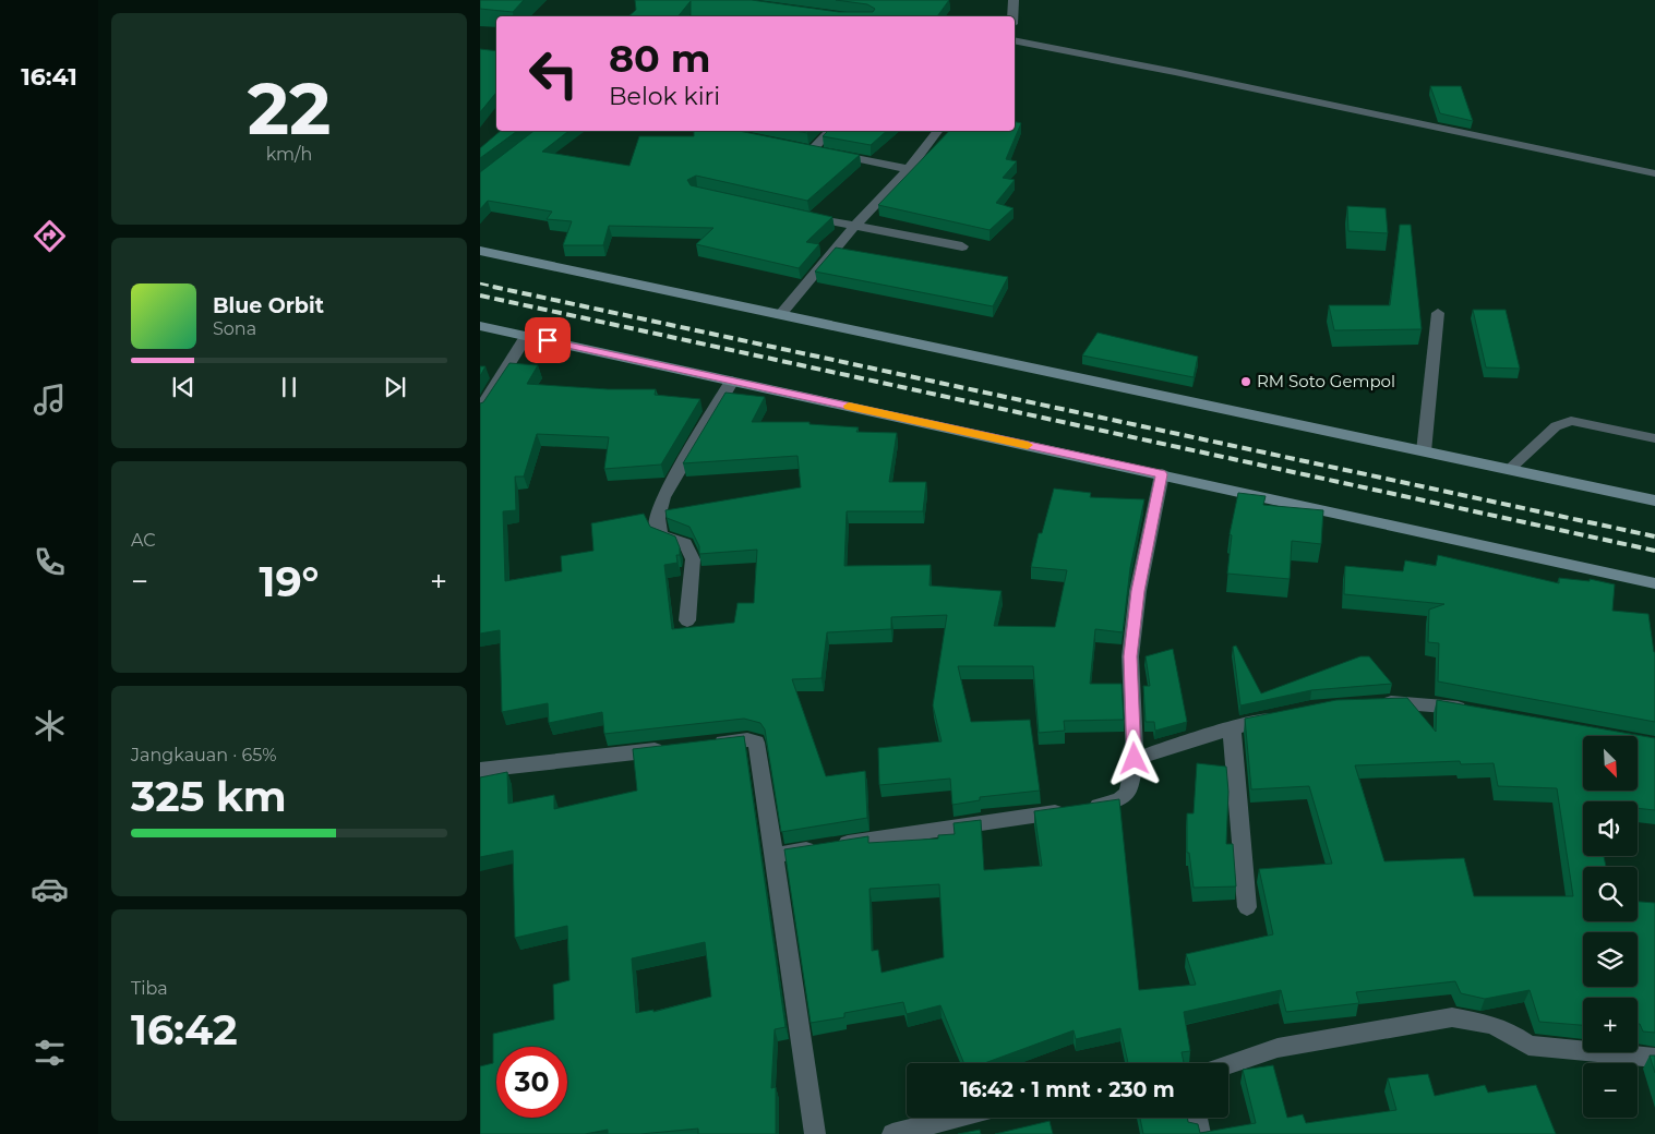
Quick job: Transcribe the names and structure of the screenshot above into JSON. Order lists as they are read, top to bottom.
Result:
{
  "places": ["RM Soto Gempol"],
  "north": "bottom right",
  "page": {
    "tabs": "16:41",
    "tile": [
      ["22", "km/h"],
      "AC",
      ["Jangkauan · 65%", "325 km"],
      ["Tiba", "16:42"]
    ],
    "turn": ["80 m", "Belok kiri"],
    "song": ["Blue Orbit", "Sona"],
    "heat": ["−", "19°", "+"],
    "map_buttons": ["+", "−"],
    "limit": "30",
    "trip": "16:42 · 1 mnt · 230 m"
  }
}
